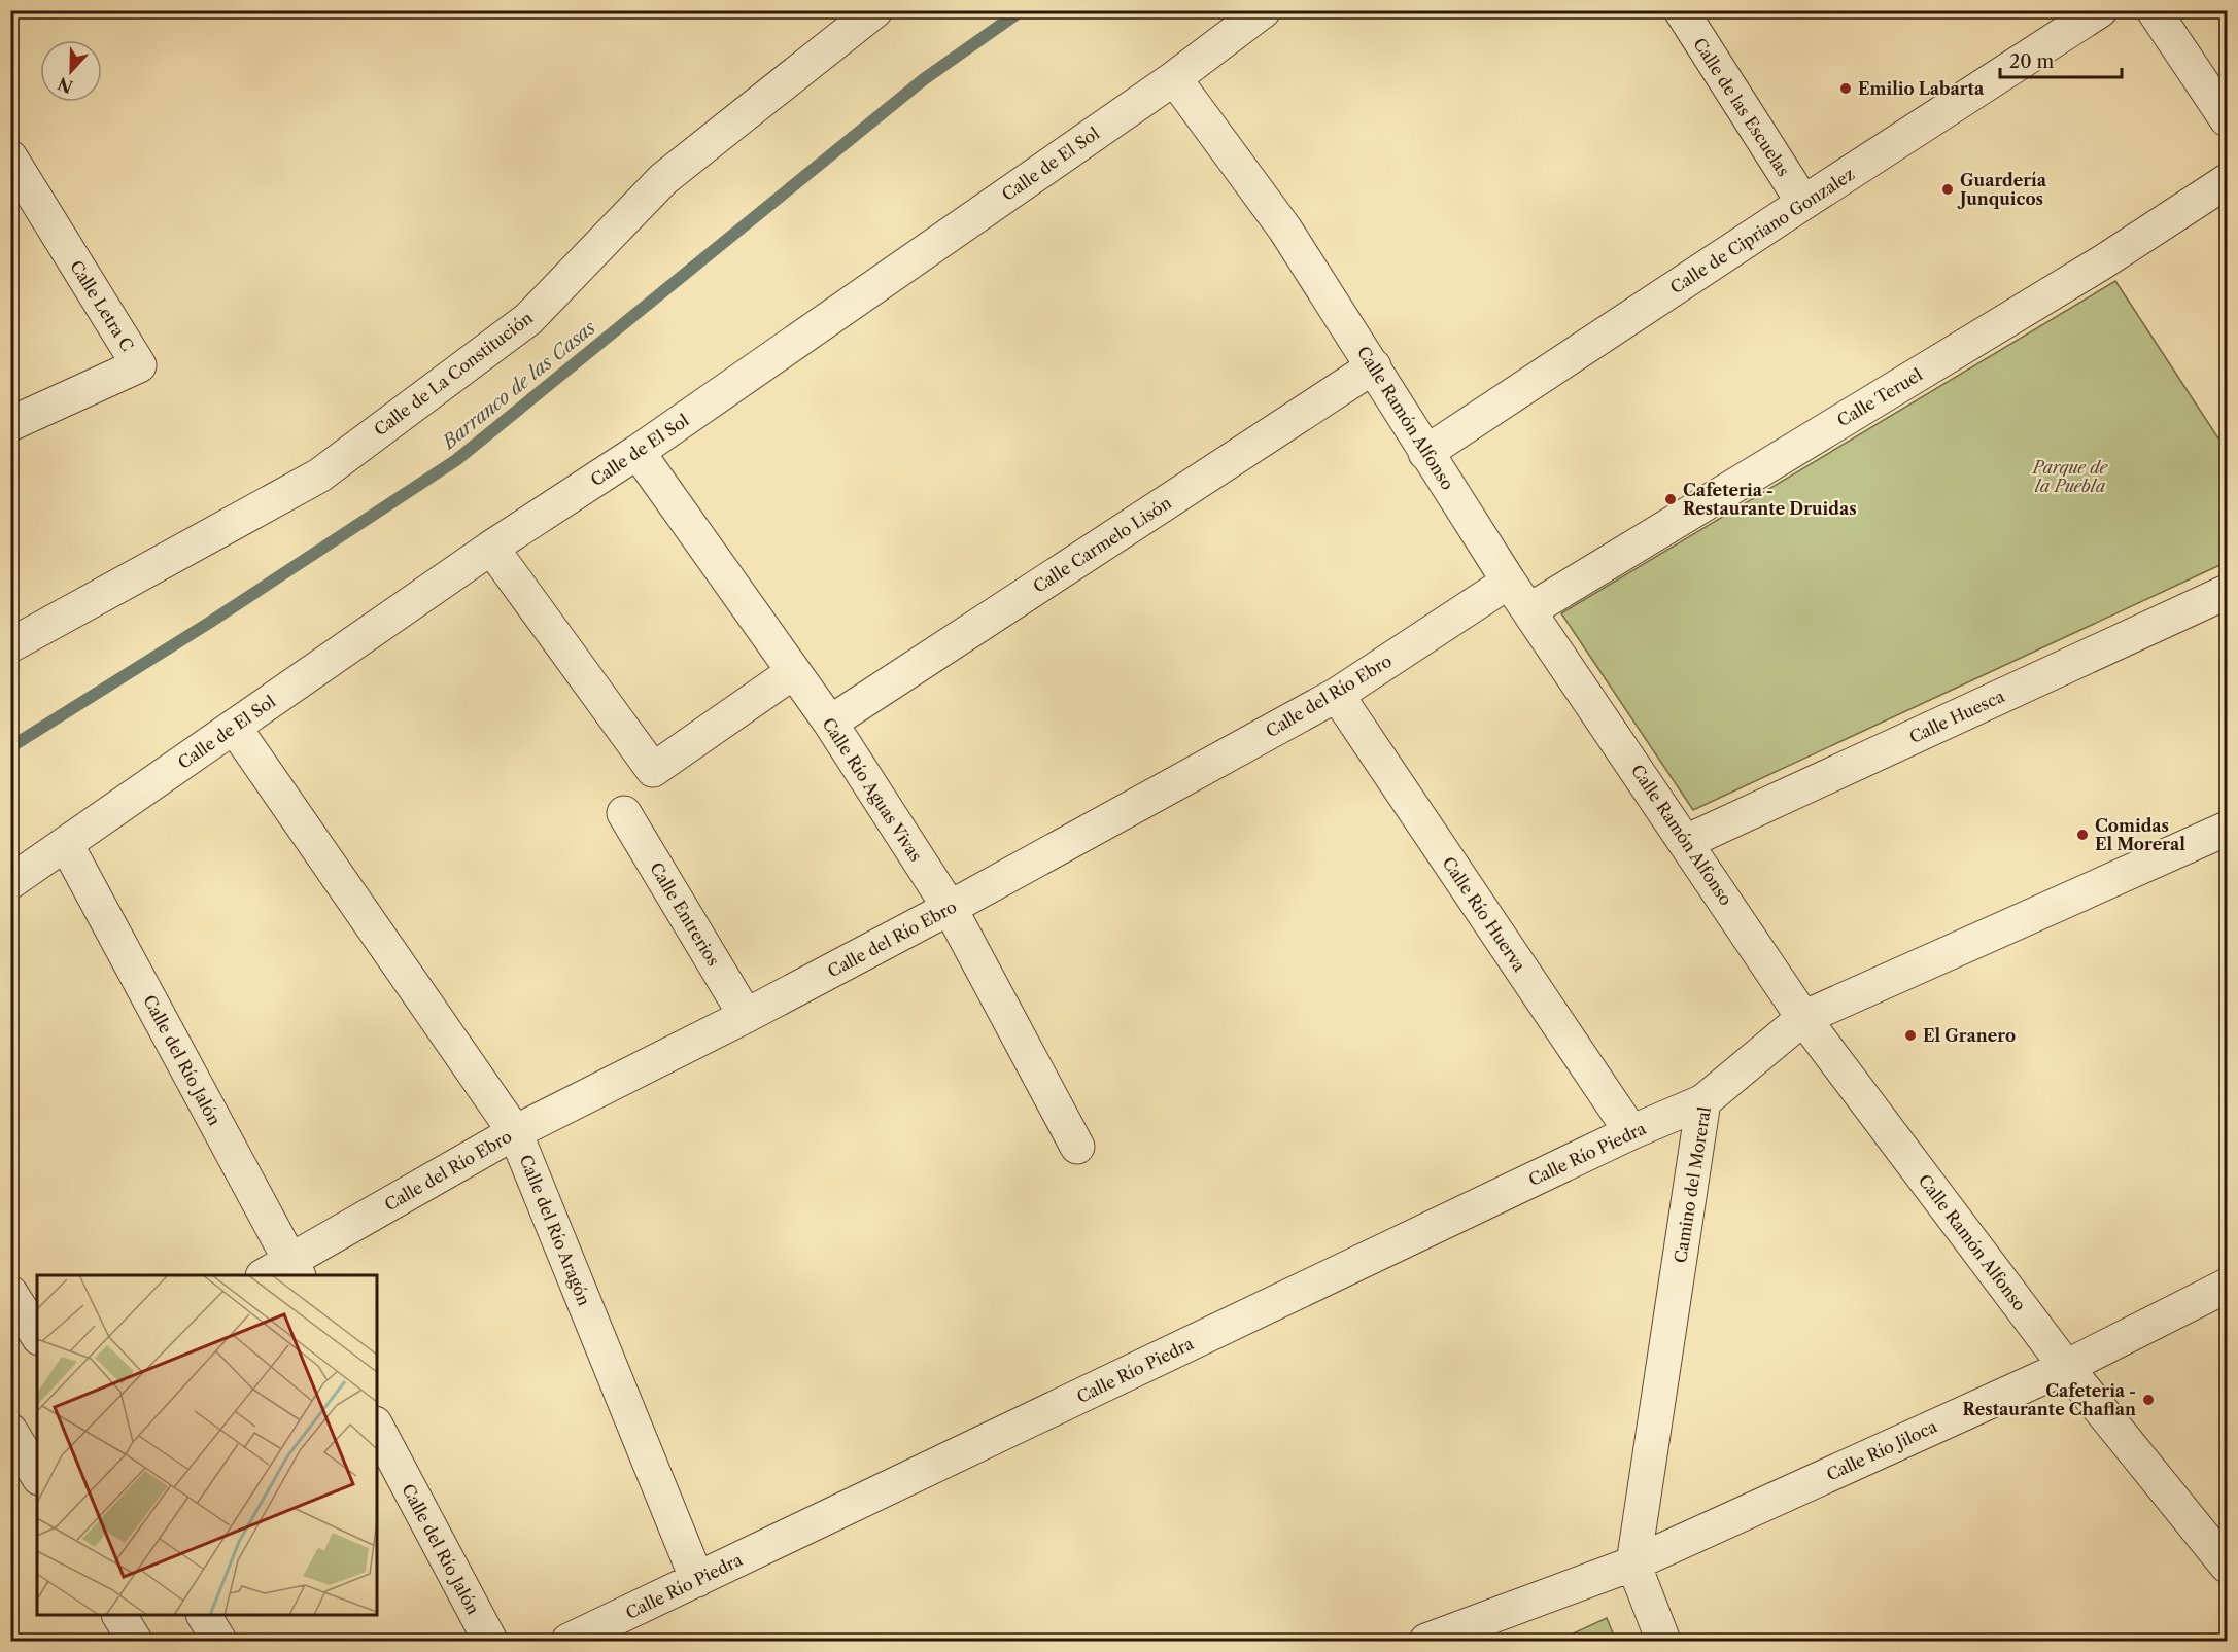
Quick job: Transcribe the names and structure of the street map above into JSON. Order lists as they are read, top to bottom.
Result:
{
  "streets": {
    "street": [
      "Calle de las Escuelas",
      "Calle de El Sol",
      "Calle de Cipriano Gonzalez",
      "Calle Letra C",
      "Calle de La Constitución",
      "Calle Teruel",
      "Calle Ramón Alfonso",
      "Calle Carmelo Lisón",
      "Calle del Río Ebro",
      "Calle Huesca",
      "Calle Río Aguas Vivas",
      "Calle Entrerios",
      "Calle Río Huerva",
      "Calle del Río Jalón",
      "Calle Río Piedra",
      "Camino del Moreral",
      "Calle del Río Aragón",
      "Calle Río Jiloca"
    ]
  },
  "crossings": [
    ["Calle de las Escuelas", "Calle de Cipriano Gonzalez"],
    ["Calle de El Sol", "Calle Ramón Alfonso"],
    ["Calle de El Sol", "Calle Río Aguas Vivas"],
    ["Calle de El Sol", "Calle del Río Jalón"],
    ["Calle de El Sol", "Calle del Río Aragón"],
    ["Calle de Cipriano Gonzalez", "Calle Ramón Alfonso"],
    ["Calle Teruel", "Calle Ramón Alfonso"],
    ["Calle Ramón Alfonso", "Calle Carmelo Lisón"],
    ["Calle Ramón Alfonso", "Calle del Río Ebro"],
    ["Calle Ramón Alfonso", "Calle Huesca"],
    ["Calle Ramón Alfonso", "Camino del Moreral"],
    ["Calle Ramón Alfonso", "Calle Río Jiloca"],
    ["Calle Carmelo Lisón", "Calle Río Aguas Vivas"],
    ["Calle del Río Ebro", "Calle Río Aguas Vivas"],
    ["Calle del Río Ebro", "Calle Entrerios"],
    ["Calle del Río Ebro", "Calle Río Huerva"],
    ["Calle del Río Ebro", "Calle del Río Jalón"],
    ["Calle del Río Ebro", "Calle del Río Aragón"],
    ["Calle Río Huerva", "Calle Río Piedra"],
    ["Calle Río Piedra", "Camino del Moreral"],
    ["Calle Río Piedra", "Calle del Río Aragón"],
    ["Camino del Moreral", "Calle Río Jiloca"]
  ],
  "water": ["Barranco de las Casas"],
  "parks": ["Parque de la Puebla"],
  "places": [
    "Emilio Labarta",
    "Guardería Junquicos",
    "Cafeteria - Restaurante Druidas",
    "Comidas El Moreral",
    "El Granero",
    "Cafeteria - Restaurante Chaflan"
  ],
  "scale_bar": "20 m",
  "north": "bottom"
}
